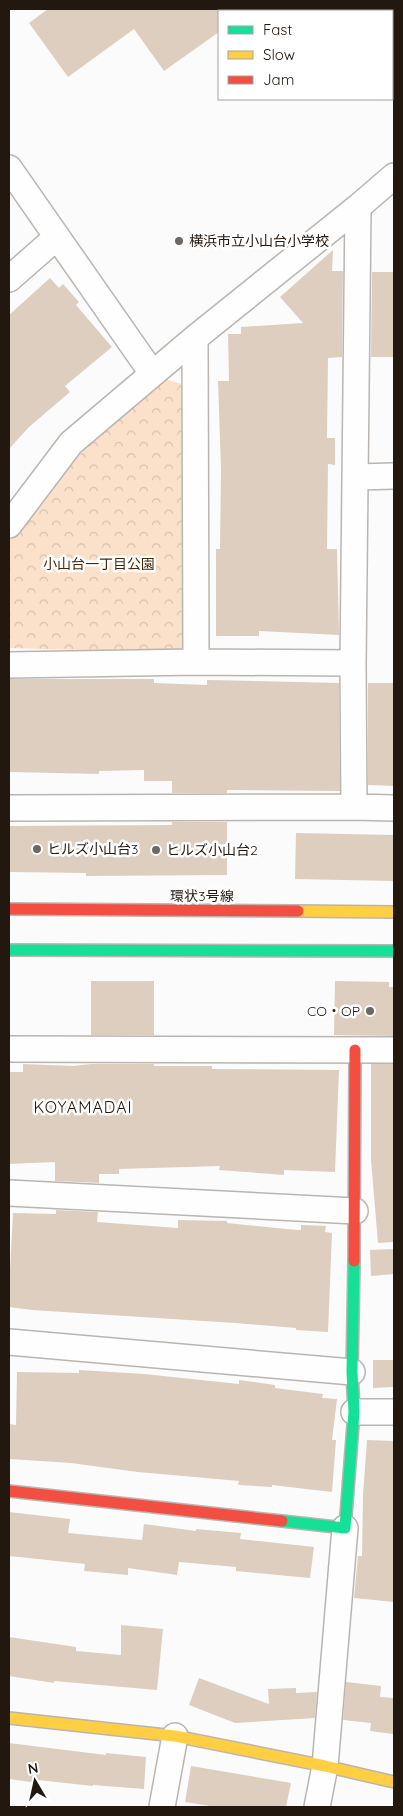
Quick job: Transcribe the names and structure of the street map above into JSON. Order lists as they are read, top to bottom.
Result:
{
  "streets": {
    "street": ["環状3号線"]
  },
  "districts": ["KOYAMADAI"],
  "parks": ["小山台一丁目公園"],
  "places": [
    "横浜市立小山台小学校",
    "ヒルズ小山台3",
    "ヒルズ小山台2",
    "CO・OP"
  ],
  "legend": ["Fast", "Slow", "Jam"],
  "north": "top"
}
